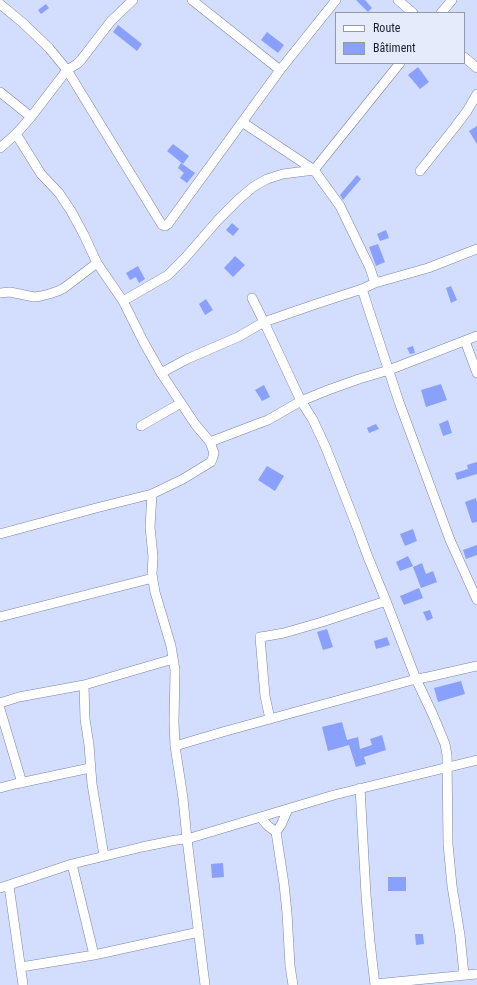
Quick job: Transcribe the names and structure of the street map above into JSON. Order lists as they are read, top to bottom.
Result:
{
  "legend": ["Route", "Bâtiment"]
}
